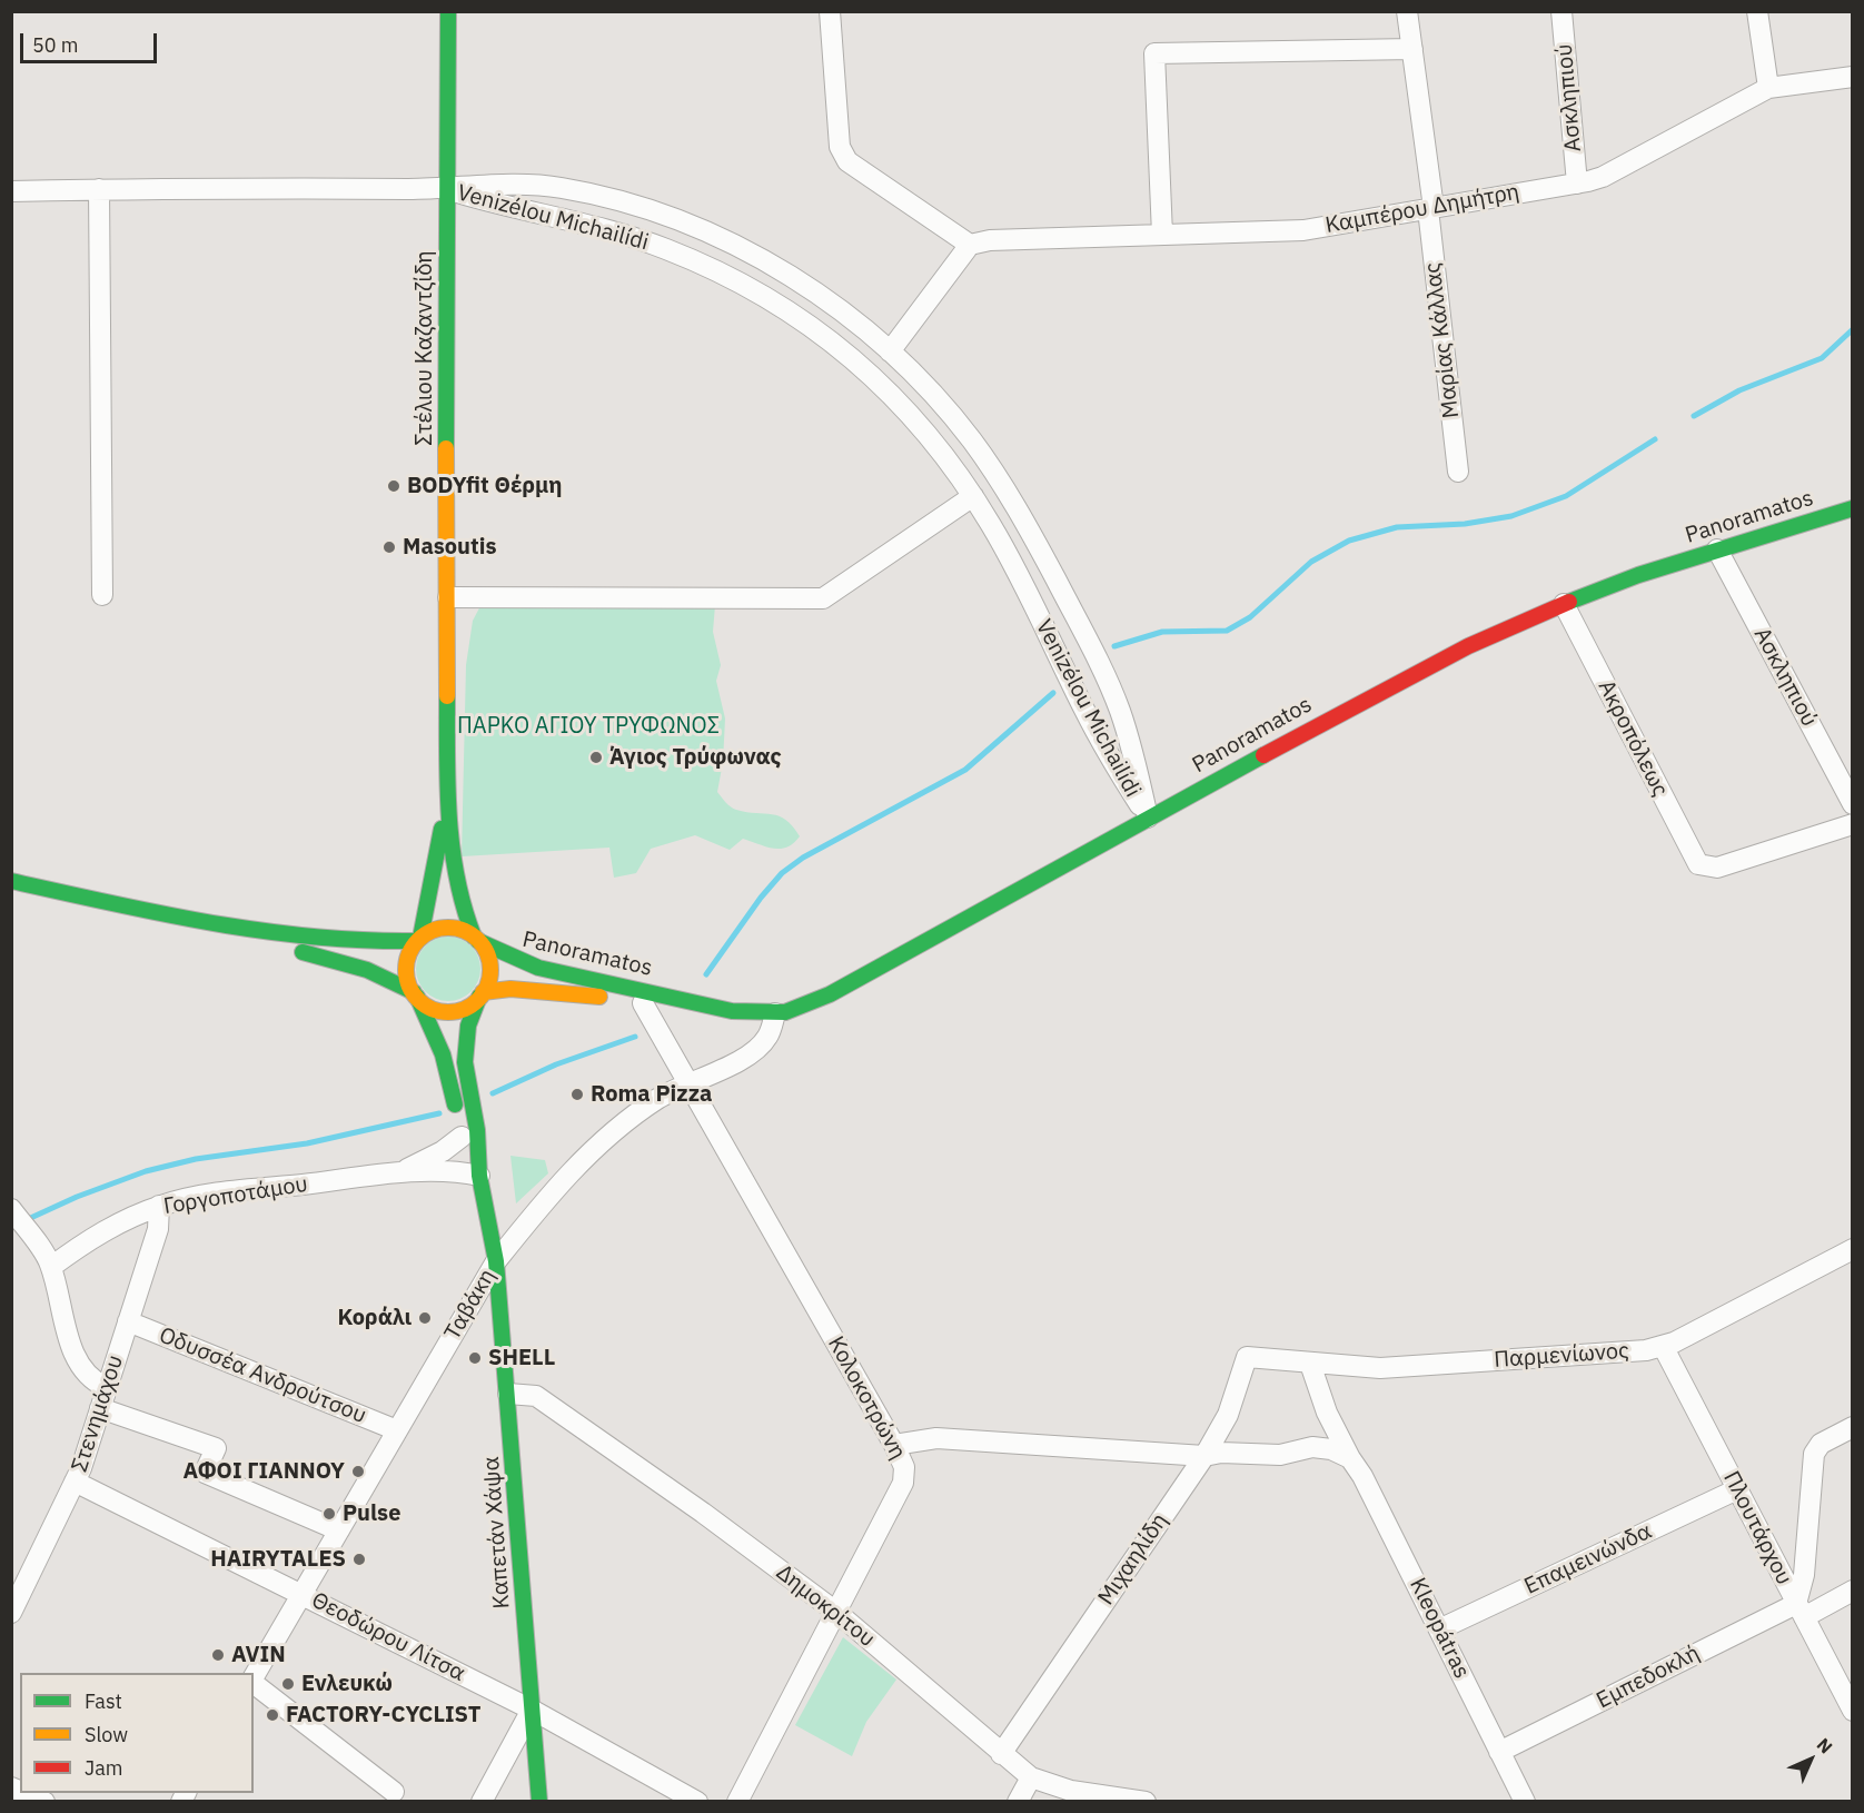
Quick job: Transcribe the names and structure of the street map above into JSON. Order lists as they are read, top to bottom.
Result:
{
  "streets": {
    "main road": ["Στέλιου Καζαντζίδη", "Panoramatos", "Καπετάν Χάψα"],
    "street": [
      "Ασκληπιού",
      "Καμπέρου Δημήτρη",
      "Venizélou Michailídi",
      "Μαρίας Κάλλας",
      "Ακροπόλεως",
      "Γοργοποτάμου",
      "Ταβάκη",
      "Παρμενίωνος",
      "Οδυσσέα Ανδρούτσου",
      "Κολοκοτρώνη",
      "Στενημάχου",
      "Πλουτάρχου",
      "Μιχαηλίδη",
      "Επαμεινώνδα",
      "Δημοκρίτου",
      "Kleopátras",
      "Θεοδώρου Λίτσα",
      "Εμπεδοκλή"
    ]
  },
  "crossings": [
    ["Ασκληπιού", "Καμπέρου Δημήτρη"],
    ["Ασκληπιού", "Panoramatos"],
    ["Καμπέρου Δημήτρη", "Μαρίας Κάλλας"],
    ["Venizélou Michailídi", "Στέλιου Καζαντζίδη"],
    ["Venizélou Michailídi", "Panoramatos"],
    ["Στέλιου Καζαντζίδη", "Panoramatos"],
    ["Panoramatos", "Ακροπόλεως"],
    ["Panoramatos", "Ταβάκη"],
    ["Panoramatos", "Κολοκοτρώνη"],
    ["Γοργοποτάμου", "Στενημάχου"],
    ["Ταβάκη", "Οδυσσέα Ανδρούτσου"],
    ["Ταβάκη", "Κολοκοτρώνη"],
    ["Ταβάκη", "Καπετάν Χάψα"],
    ["Ταβάκη", "Θεοδώρου Λίτσα"],
    ["Παρμενίωνος", "Πλουτάρχου"],
    ["Παρμενίωνος", "Μιχαηλίδη"],
    ["Παρμενίωνος", "Kleopátras"],
    ["Οδυσσέα Ανδρούτσου", "Στενημάχου"],
    ["Κολοκοτρώνη", "Δημοκρίτου"],
    ["Στενημάχου", "Θεοδώρου Λίτσα"],
    ["Πλουτάρχου", "Επαμεινώνδα"],
    ["Πλουτάρχου", "Εμπεδοκλή"],
    ["Καπετάν Χάψα", "Δημοκρίτου"],
    ["Καπετάν Χάψα", "Θεοδώρου Λίτσα"],
    ["Μιχαηλίδη", "Δημοκρίτου"],
    ["Επαμεινώνδα", "Kleopátras"],
    ["Kleopátras", "Εμπεδοκλή"]
  ],
  "parks": ["ΠΑΡΚΟ ΑΓΙΟΥ ΤΡΥΦΩΝΟΣ"],
  "places": [
    "BODYfit Θέρμη",
    "Masoutis",
    "Άγιος Τρύφωνας",
    "Roma Pizza",
    "Κοράλι",
    "SHELL",
    "ΑΦΟΙ ΓΙΑΝΝΟΥ",
    "Pulse",
    "HAIRYTALES",
    "AVIN",
    "Ενλευκώ",
    "FACTORY-CYCLIST"
  ],
  "legend": ["Fast", "Slow", "Jam"],
  "scale_bar": "50 m",
  "north": "top right"
}
